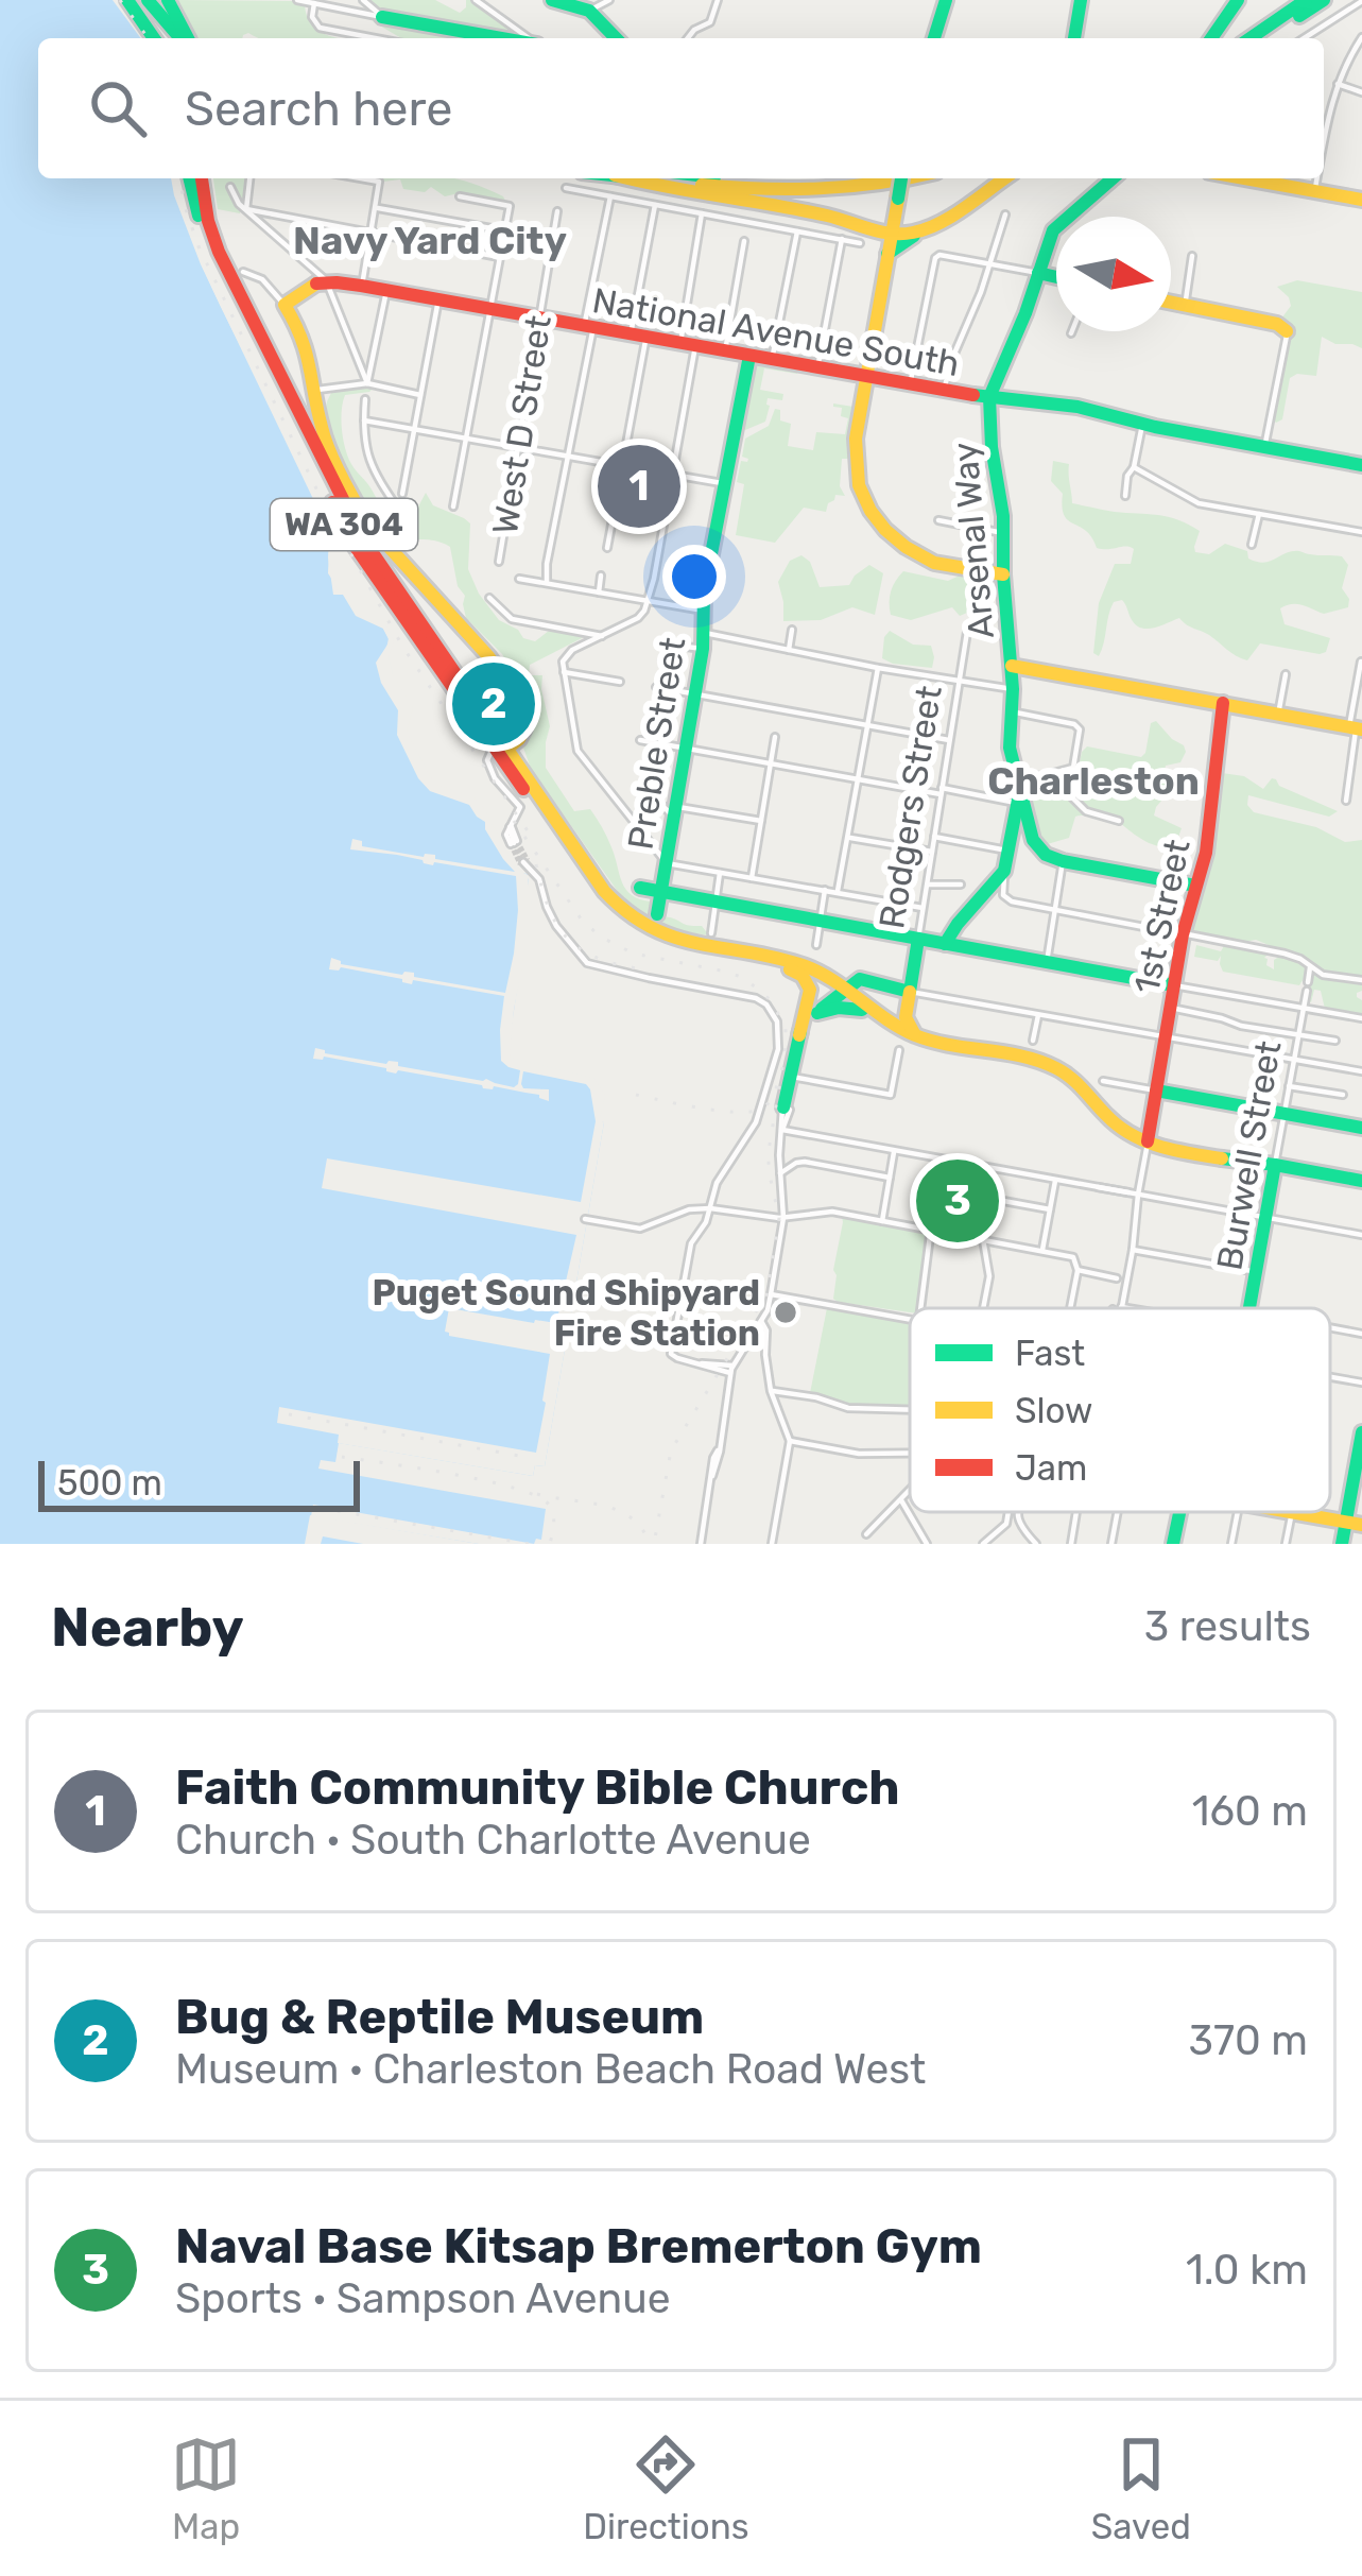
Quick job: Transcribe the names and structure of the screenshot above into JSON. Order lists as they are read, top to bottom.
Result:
{
  "streets": {
    "main road": [
      "National Avenue South",
      "WA 304",
      "Arsenal Way",
      "Preble Street",
      "Rodgers Street",
      "1st Street",
      "Burwell Street"
    ],
    "street": ["West D Street"]
  },
  "crossings": [
    ["National Avenue South", "West D Street"],
    ["National Avenue South", "Arsenal Way"],
    ["National Avenue South", "Preble Street"],
    ["WA 304", "Rodgers Street"],
    ["WA 304", "1st Street"],
    ["WA 304", "Burwell Street"]
  ],
  "districts": ["Navy Yard City", "Charleston"],
  "places": ["Puget Sound Shipyard Fire Station"],
  "legend": ["Fast", "Slow", "Jam"],
  "scale_bar": "500 m",
  "north": "right",
  "page": {
    "search": "Search here",
    "pins": ["1", "2", "3"],
    "scale": "500 m",
    "heading": ["Nearby", "3 results"],
    "list": [
      {
        "mark": "1",
        "name": "Faith Community Bible Church",
        "note": "Church · South Charlotte Avenue",
        "value": "160 m"
      },
      {
        "mark": "2",
        "name": "Bug & Reptile Museum",
        "note": "Museum · Charleston Beach Road West",
        "value": "370 m"
      },
      {
        "mark": "3",
        "name": "Naval Base Kitsap Bremerton Gym",
        "note": "Sports · Sampson Avenue",
        "value": "1.0 km"
      }
    ],
    "nav": ["Map", "Directions", "Saved"]
  }
}
